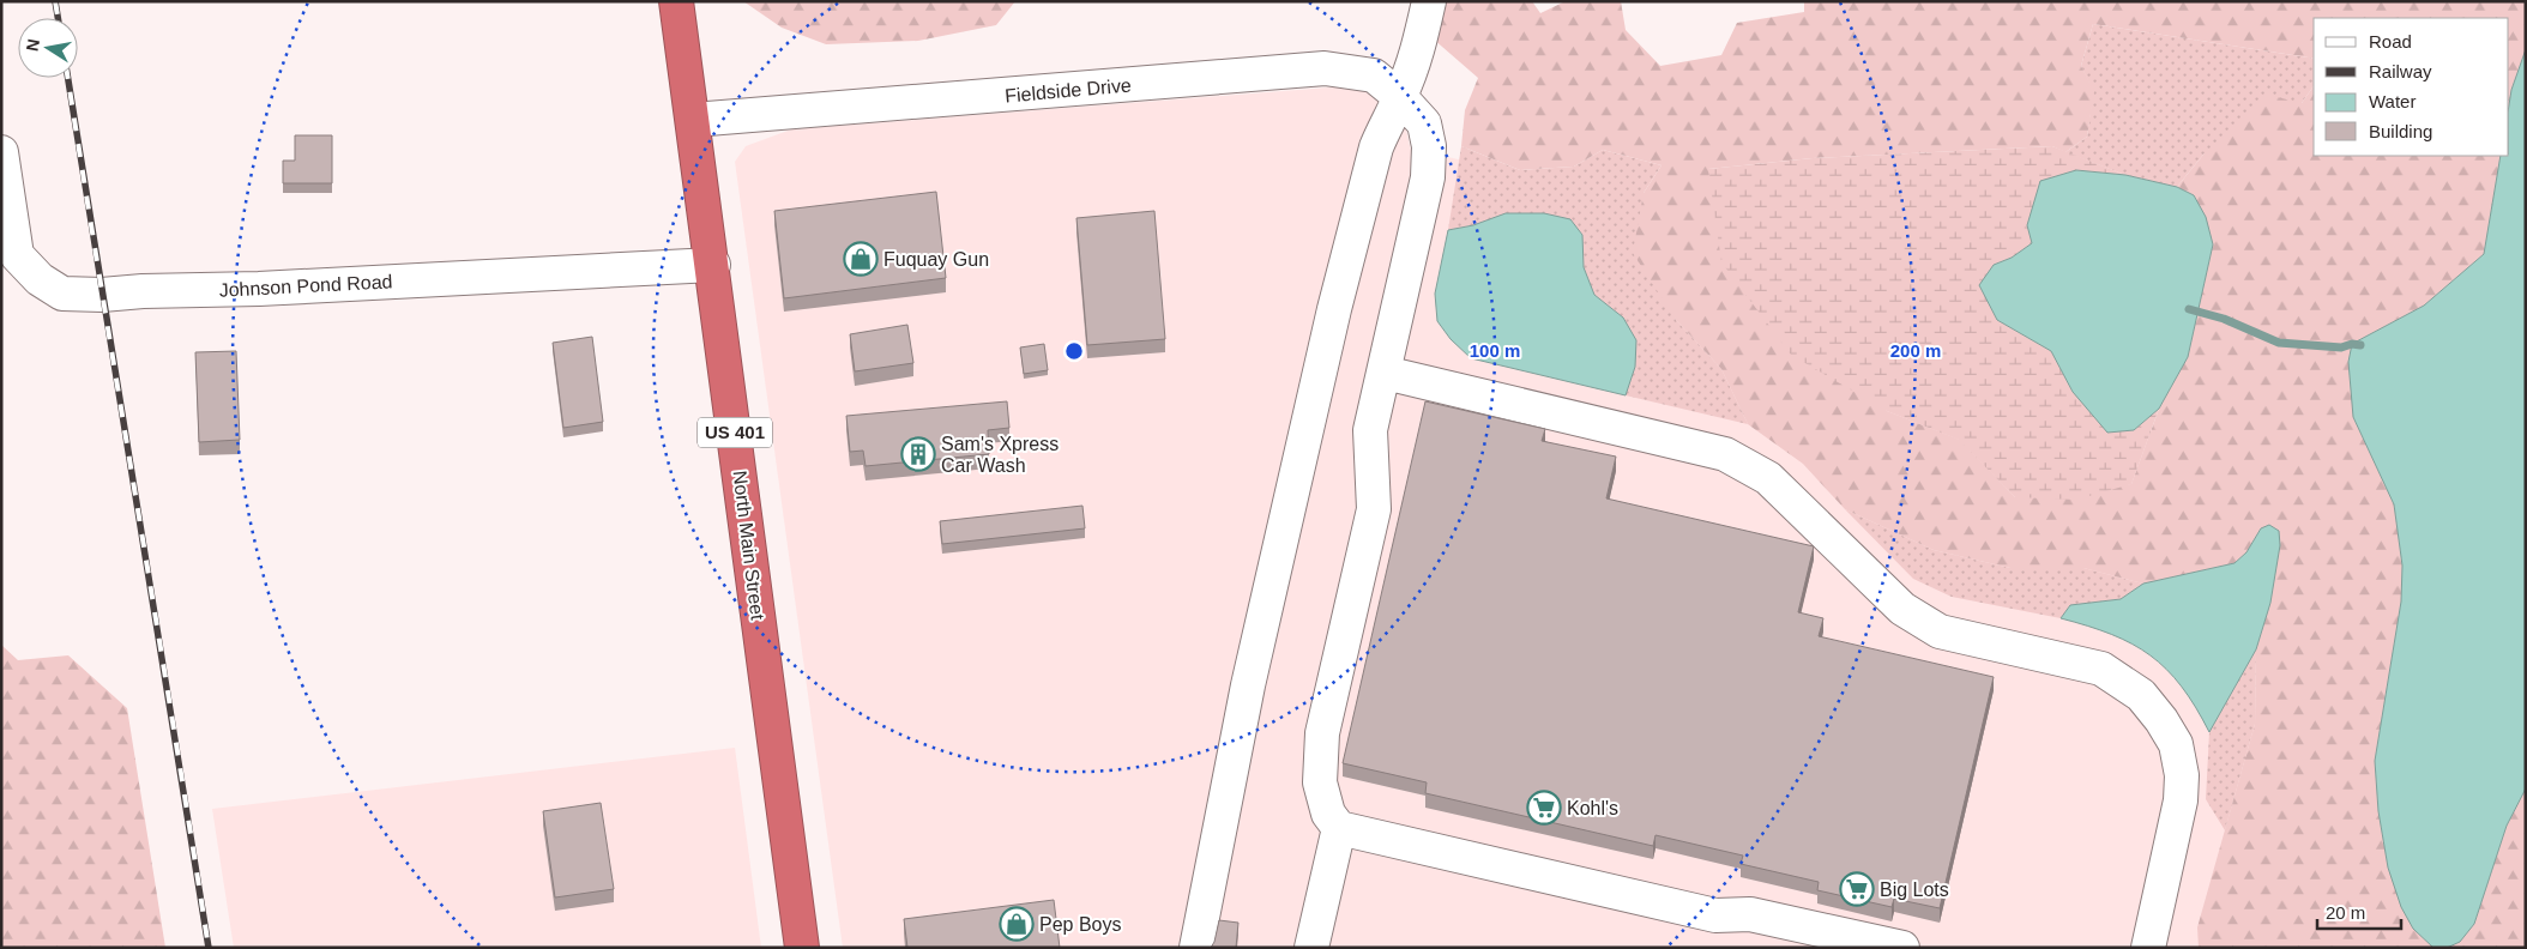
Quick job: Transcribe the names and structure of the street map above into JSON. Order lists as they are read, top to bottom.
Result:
{
  "streets": {
    "highway": ["US 401", "North Main Street"],
    "street": ["Fieldside Drive", "Johnson Pond Road"]
  },
  "crossings": [
    ["Fieldside Drive", "North Main Street"],
    ["Johnson Pond Road", "North Main Street"]
  ],
  "places": {
    "shop": ["Fuquay Gun", "Pep Boys"],
    "building": ["Sam's Xpress Car Wash"],
    "supermarket": ["Kohl's", "Big Lots"]
  },
  "legend": [
    "Road",
    "Railway",
    "Water",
    "Building"
  ],
  "scale_bar": "20 m",
  "north": "left",
  "rings": ["100 m", "200 m"]
}
